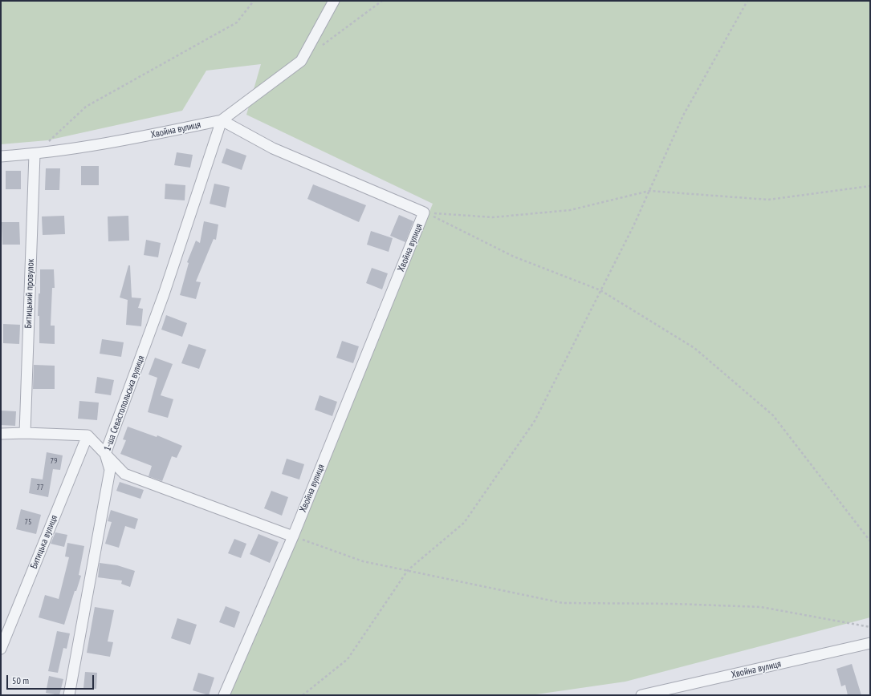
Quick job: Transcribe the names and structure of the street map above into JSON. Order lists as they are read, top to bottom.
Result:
{
  "streets": {
    "street": [
      "Хвойна вулиця",
      "Битицький провулок",
      "1-ша Севастопольська вулиця",
      "Битицька вулиця"
    ]
  },
  "crossings": [
    ["Хвойна вулиця", "Битицький провулок"],
    ["Хвойна вулиця", "1-ша Севастопольська вулиця"]
  ],
  "house_numbers": ["79", "77", "75"],
  "scale_bar": "50 m"
}
